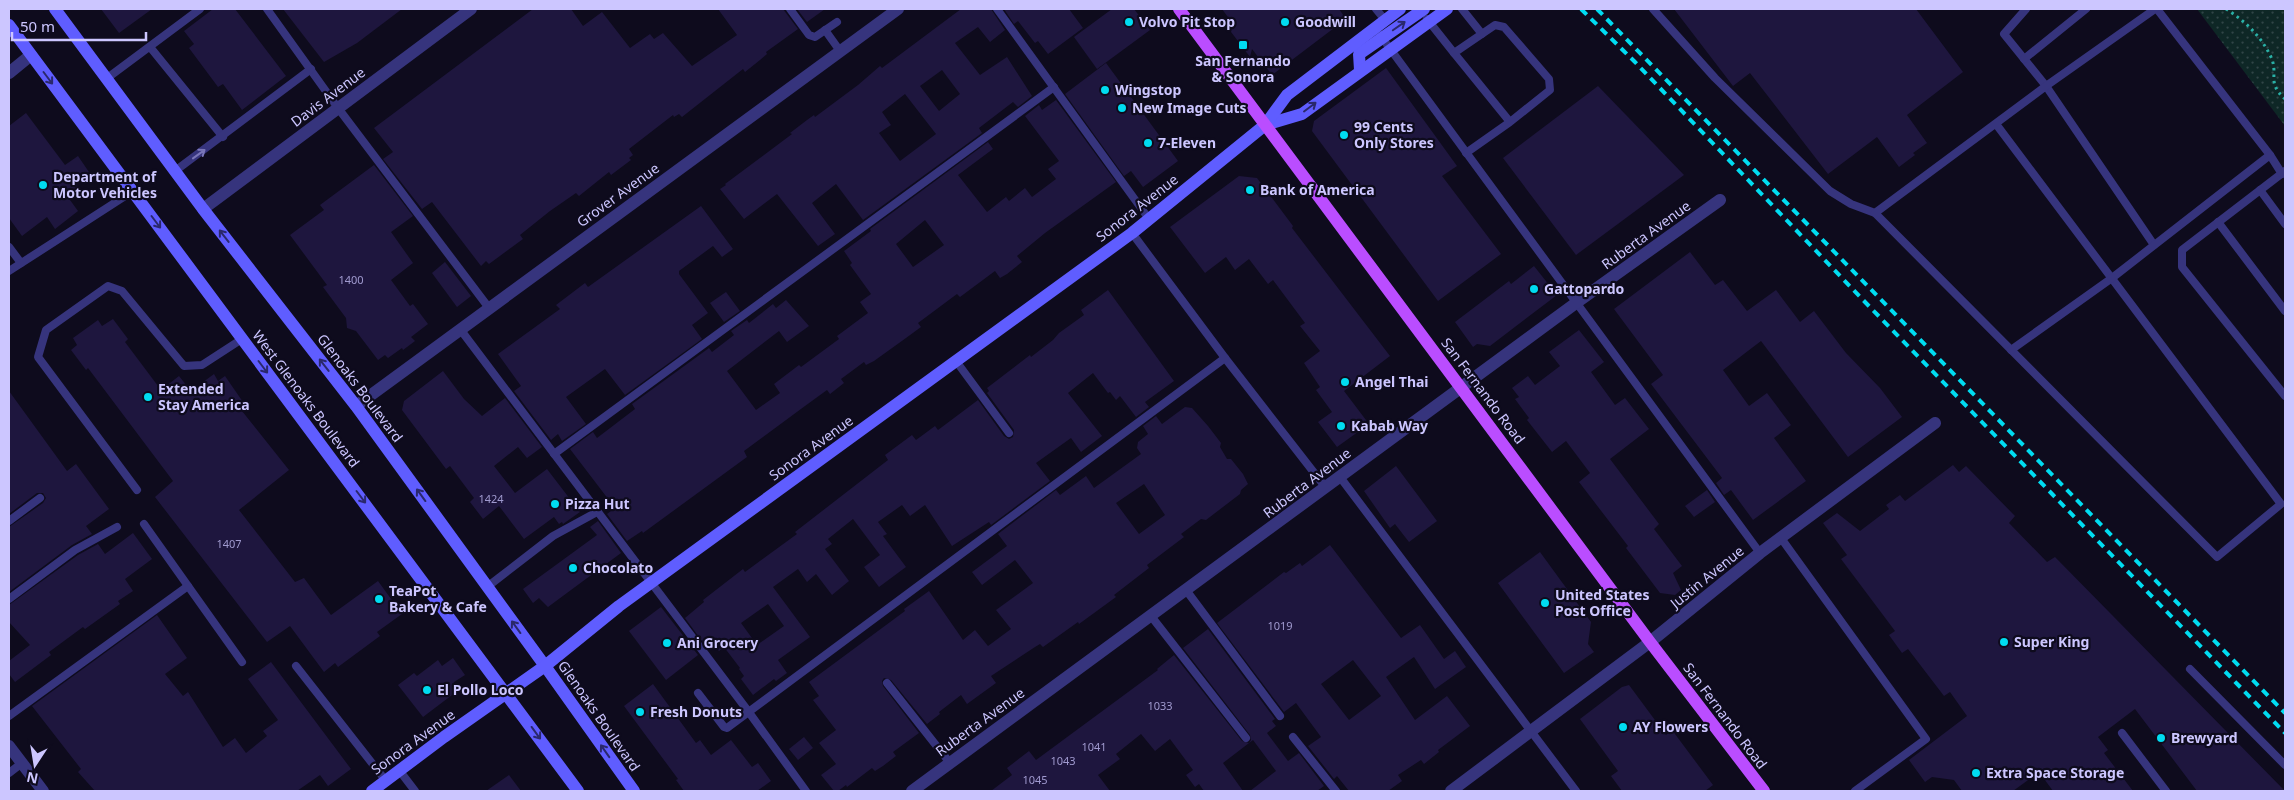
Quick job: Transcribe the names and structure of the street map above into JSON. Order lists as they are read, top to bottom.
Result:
{
  "streets": {
    "main road": [
      "Sonora Avenue",
      "Glenoaks Boulevard",
      "San Fernando Road",
      "West Glenoaks Boulevard"
    ],
    "street": [
      "Davis Avenue",
      "Grover Avenue",
      "Ruberta Avenue",
      "Justin Avenue"
    ]
  },
  "crossings": [
    ["Davis Avenue", "Glenoaks Boulevard"],
    ["Grover Avenue", "Glenoaks Boulevard"],
    ["Sonora Avenue", "Glenoaks Boulevard"],
    ["Sonora Avenue", "San Fernando Road"],
    ["Sonora Avenue", "West Glenoaks Boulevard"],
    ["Ruberta Avenue", "San Fernando Road"],
    ["San Fernando Road", "Justin Avenue"]
  ],
  "one_way": ["Glenoaks Boulevard", "West Glenoaks Boulevard"],
  "places": {
    "other": [
      "Volvo Pit Stop",
      "Goodwill",
      "Wingstop",
      "New Image Cuts",
      "99 Cents Only Stores",
      "7-Eleven",
      "Department of Motor Vehicles",
      "Bank of America",
      "Gattopardo",
      "Angel Thai",
      "Extended Stay America",
      "Kabab Way",
      "Pizza Hut",
      "Chocolato",
      "TeaPot Bakery & Cafe",
      "United States Post Office",
      "Super King",
      "Ani Grocery",
      "El Pollo Loco",
      "Fresh Donuts",
      "AY Flowers",
      "Brewyard",
      "Extra Space Storage"
    ],
    "transit": ["San Fernando & Sonora"]
  },
  "house_numbers": [
    "1400",
    "1424",
    "1407",
    "1019",
    "1033",
    "1041",
    "1043",
    "1045"
  ],
  "scale_bar": "50 m",
  "north": "bottom"
}
